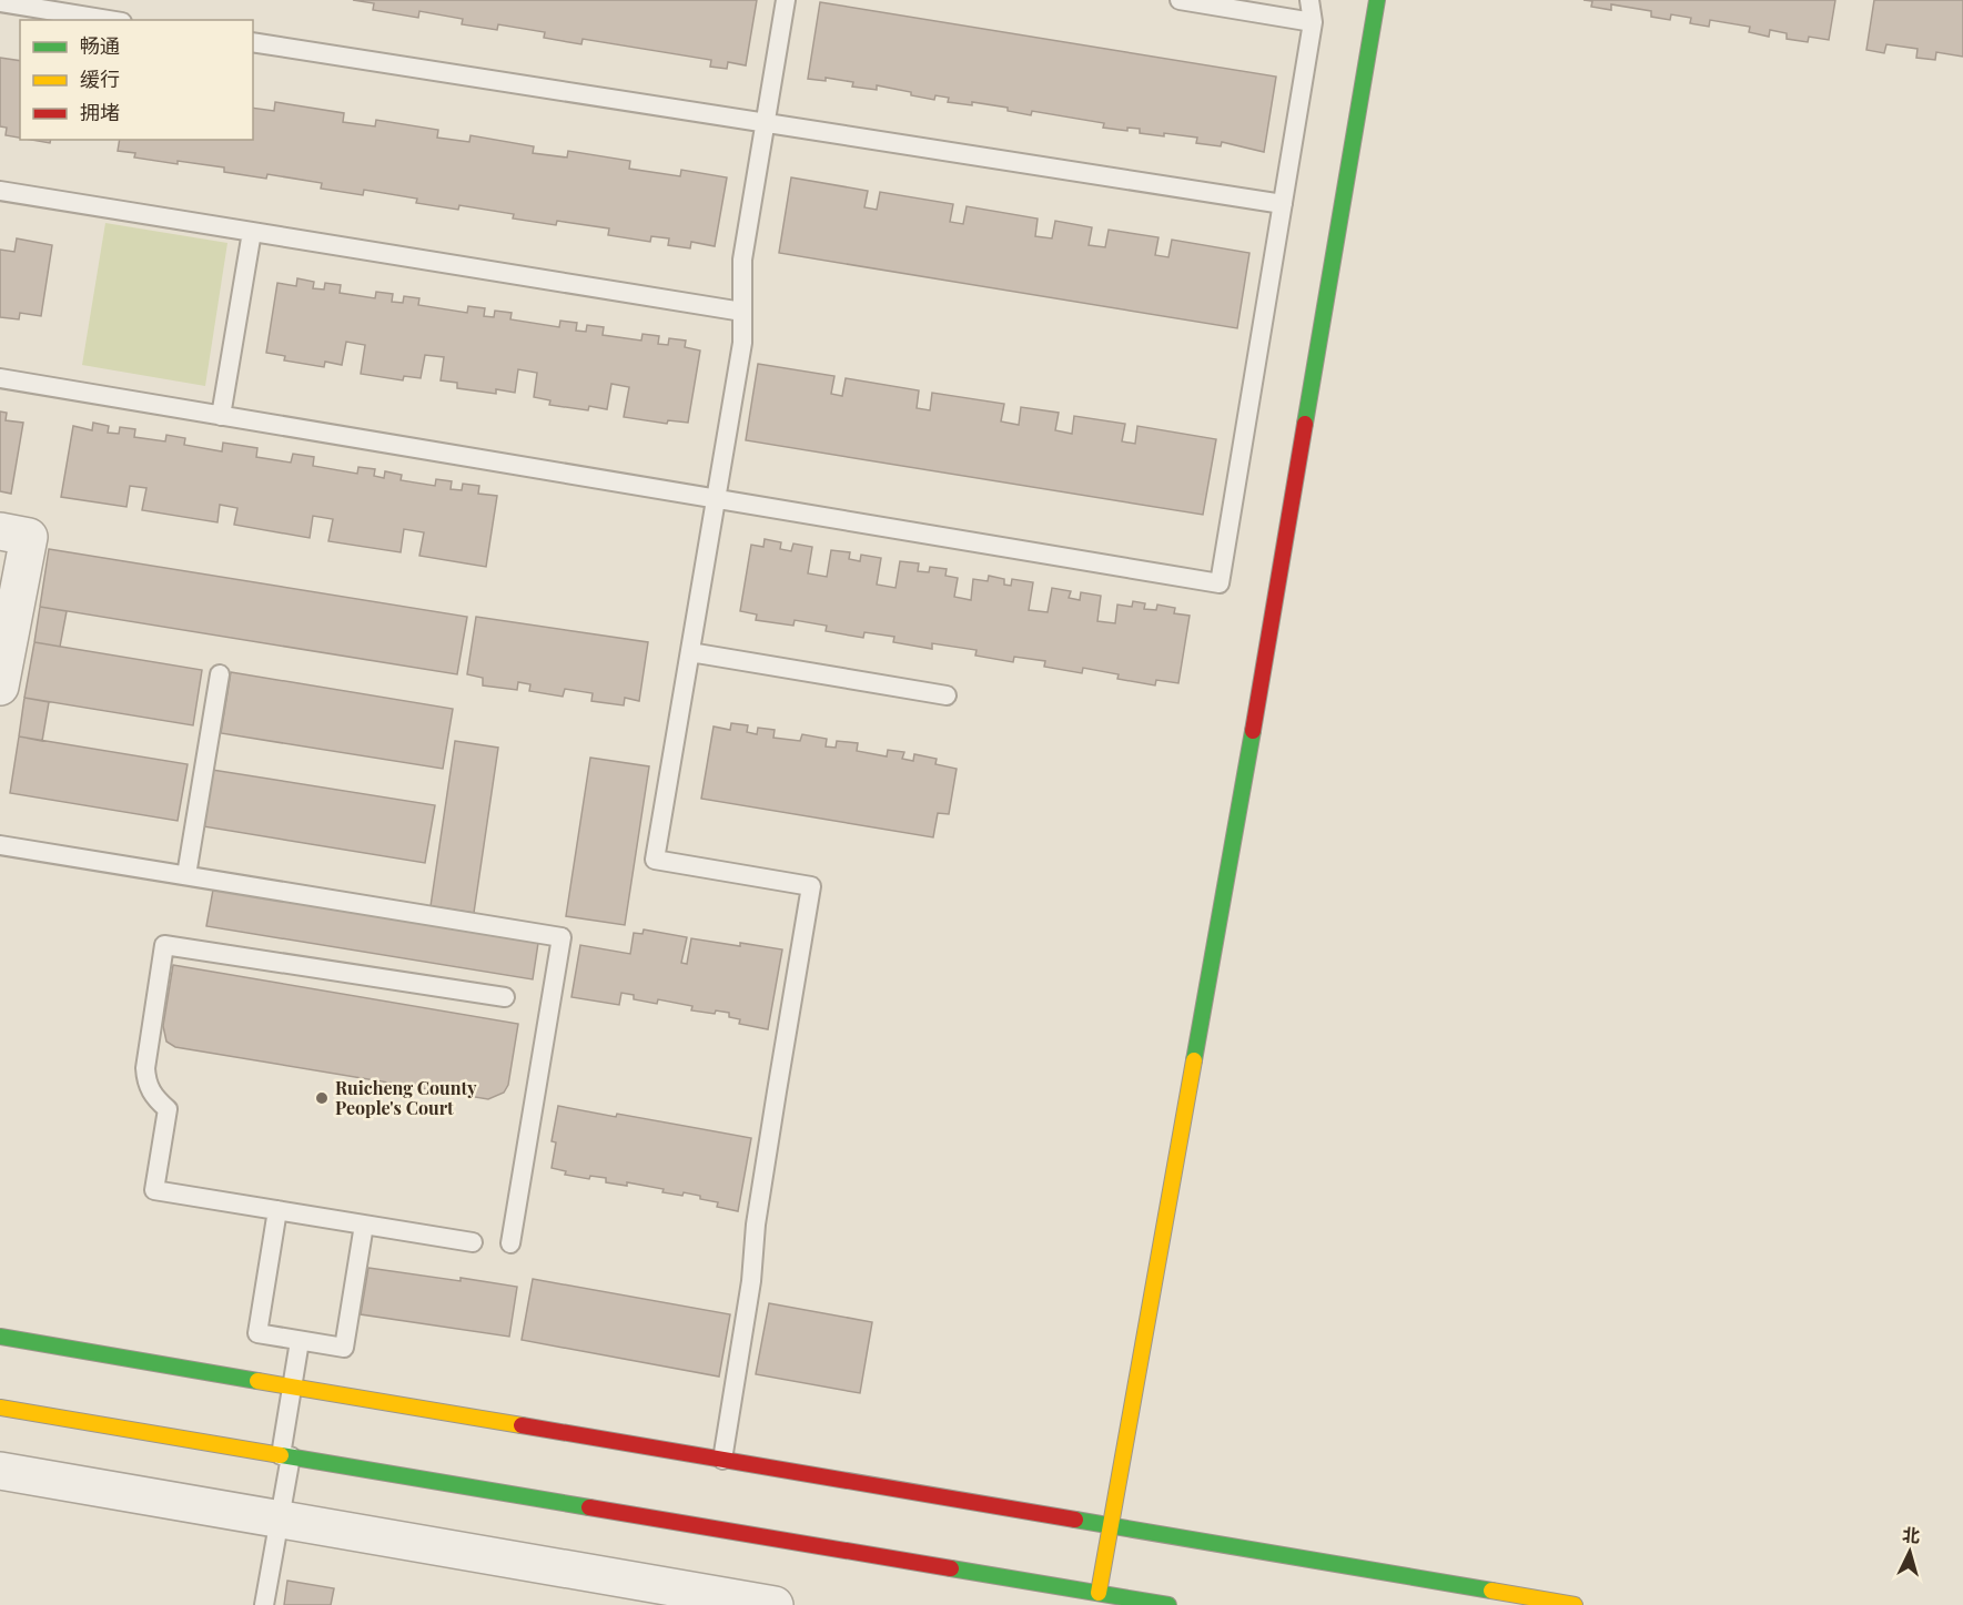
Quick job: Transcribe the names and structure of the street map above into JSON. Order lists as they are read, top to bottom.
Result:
{
  "places": ["Ruicheng County People's Court"],
  "legend": ["畅通", "缓行", "拥堵"],
  "north": "top"
}
